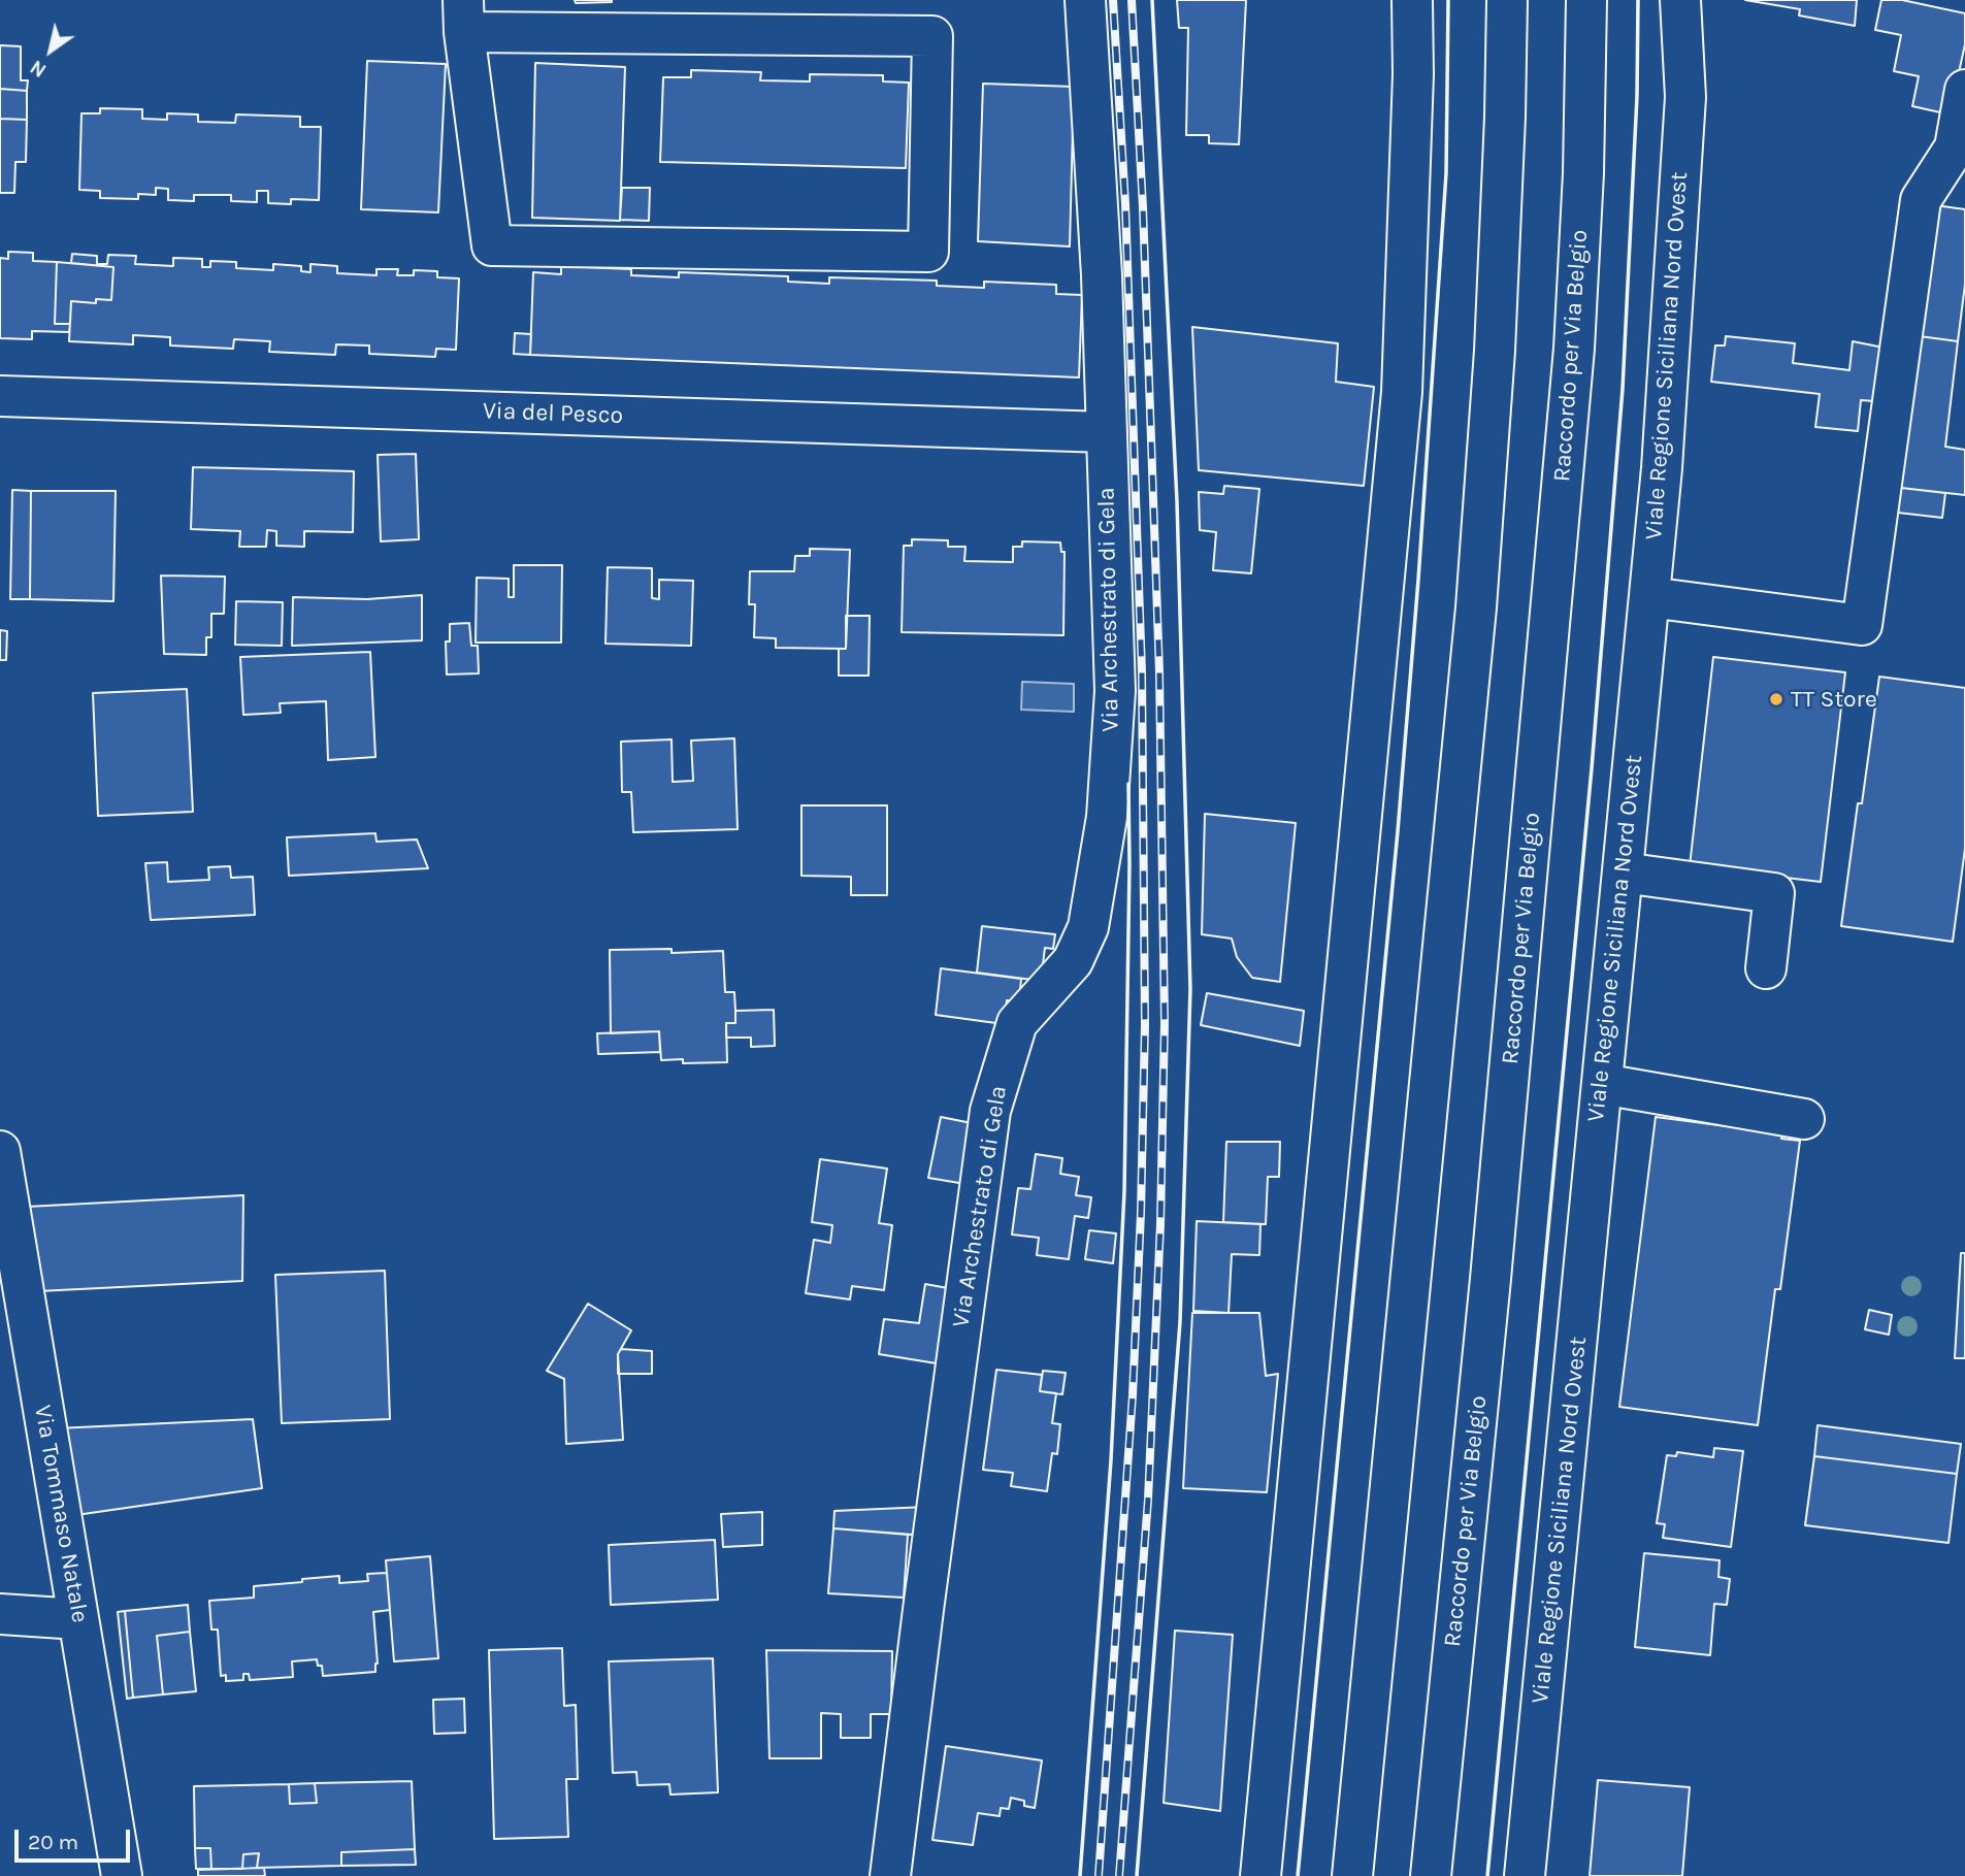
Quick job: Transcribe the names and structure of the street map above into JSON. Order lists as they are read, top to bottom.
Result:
{
  "streets": {
    "main road": [
      "Raccordo per Via Belgio",
      "Viale Regione Siciliana Nord Ovest",
      "Via del Pesco",
      "Via Archestrato di Gela",
      "Via Tommaso Natale"
    ]
  },
  "crossings": [
    ["Via del Pesco", "Via Archestrato di Gela"]
  ],
  "places": ["TT Store"],
  "scale_bar": "20 m",
  "north": "bottom left"
}
